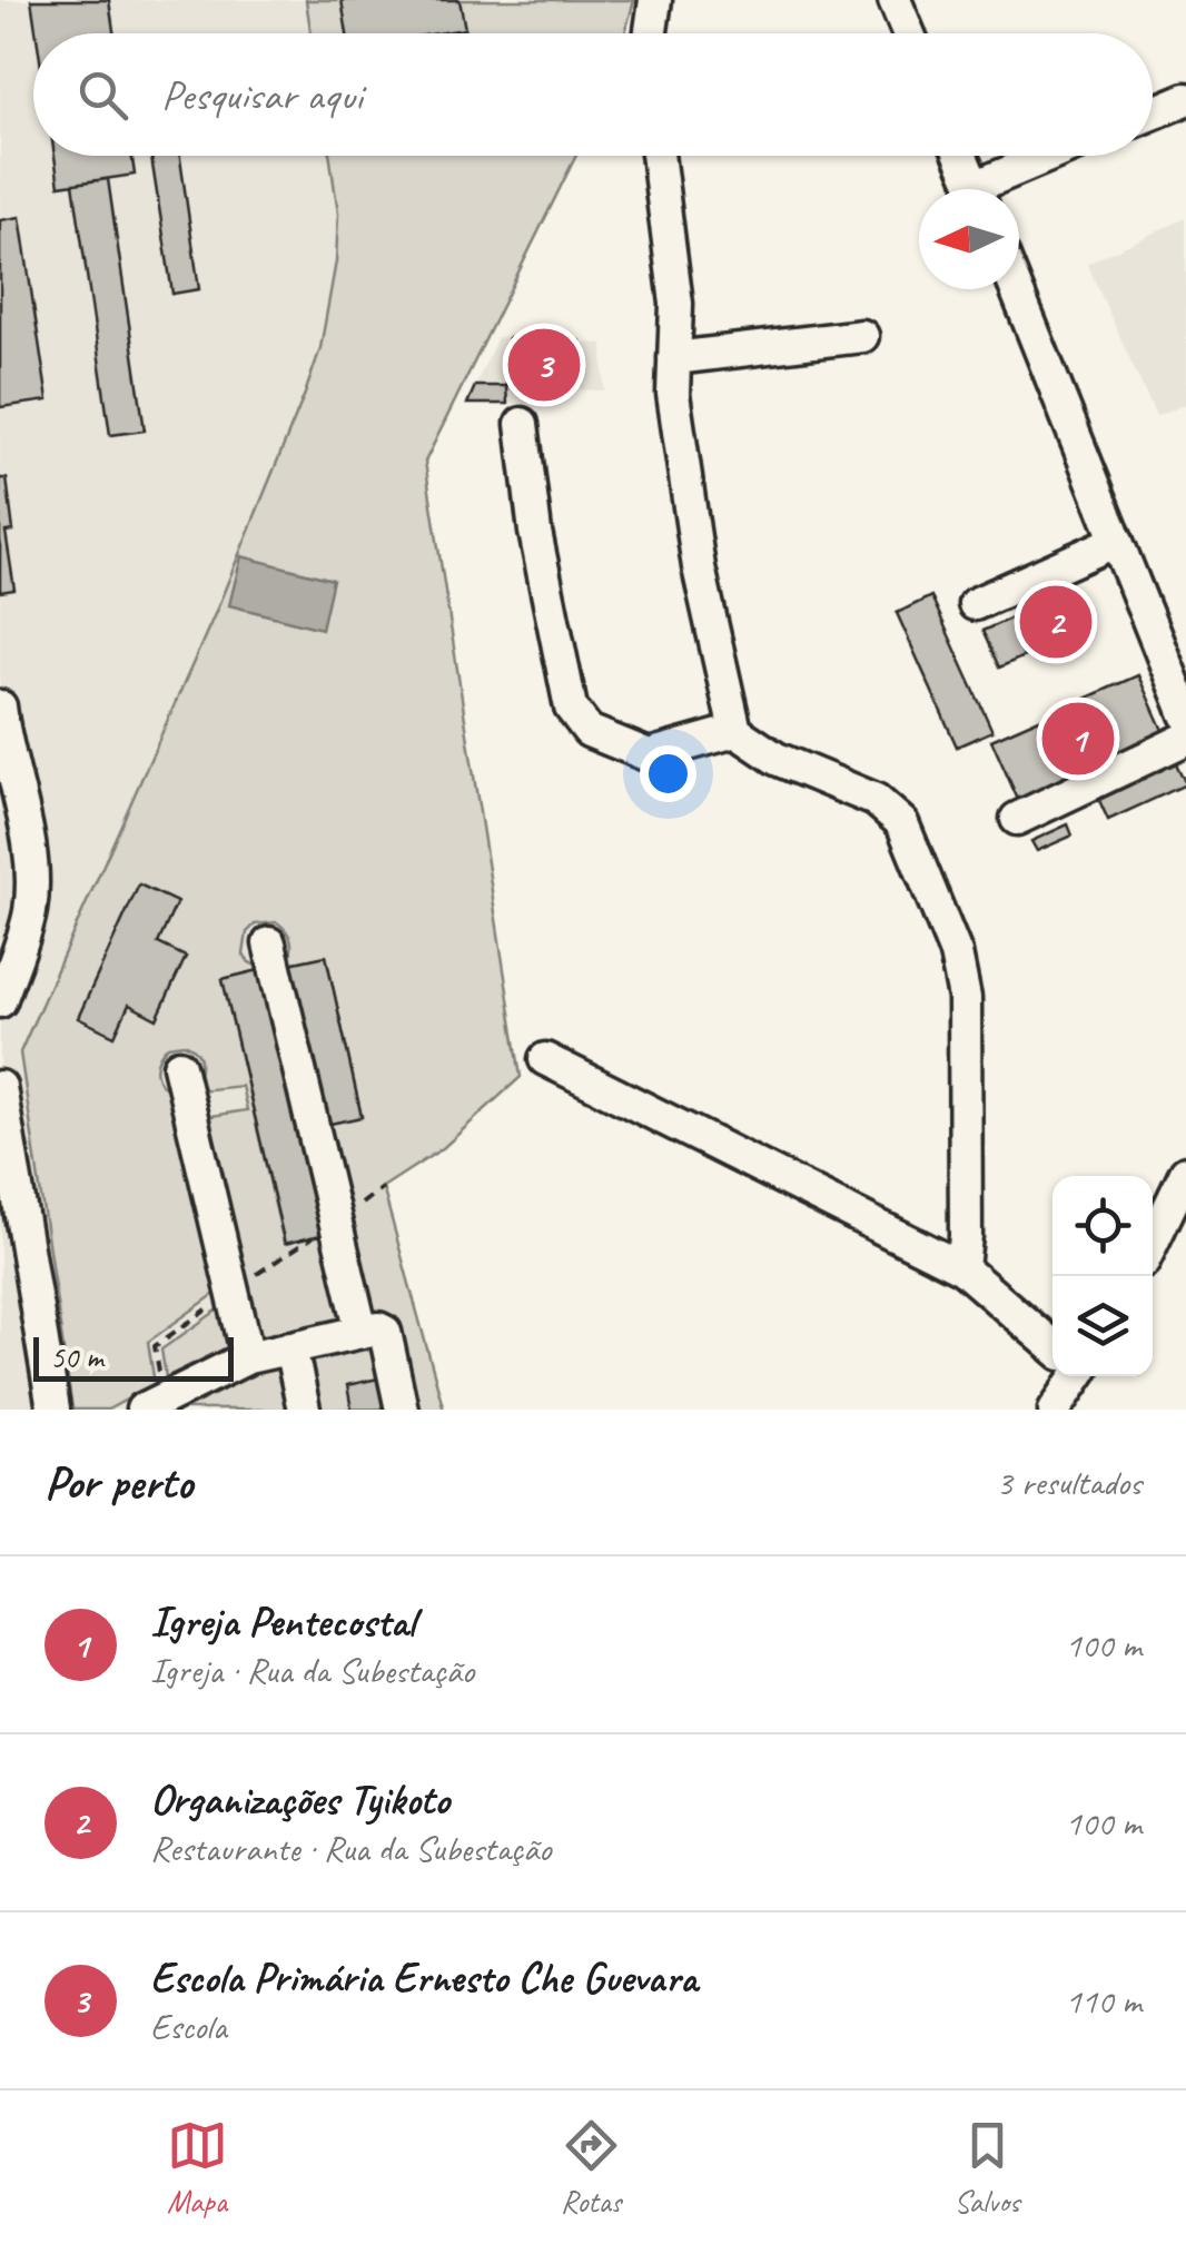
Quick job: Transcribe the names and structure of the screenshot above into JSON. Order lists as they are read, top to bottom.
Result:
{
  "scale_bar": "50 m",
  "north": "left",
  "page": {
    "search": "Pesquisar aqui",
    "pins": ["3", "2", "1"],
    "scale": "50 m",
    "heading": ["Por perto", "3 resultados"],
    "list": [
      {
        "mark": "1",
        "name": "Igreja Pentecostal",
        "note": "Igreja · Rua da Subestação",
        "value": "100 m"
      },
      {
        "mark": "2",
        "name": "Organizações Tyikoto",
        "note": "Restaurante · Rua da Subestação",
        "value": "100 m"
      },
      {
        "mark": "3",
        "name": "Escola Primária Ernesto Che Guevara",
        "note": "Escola",
        "value": "110 m"
      }
    ],
    "nav": ["Mapa", "Rotas", "Salvos"]
  }
}
